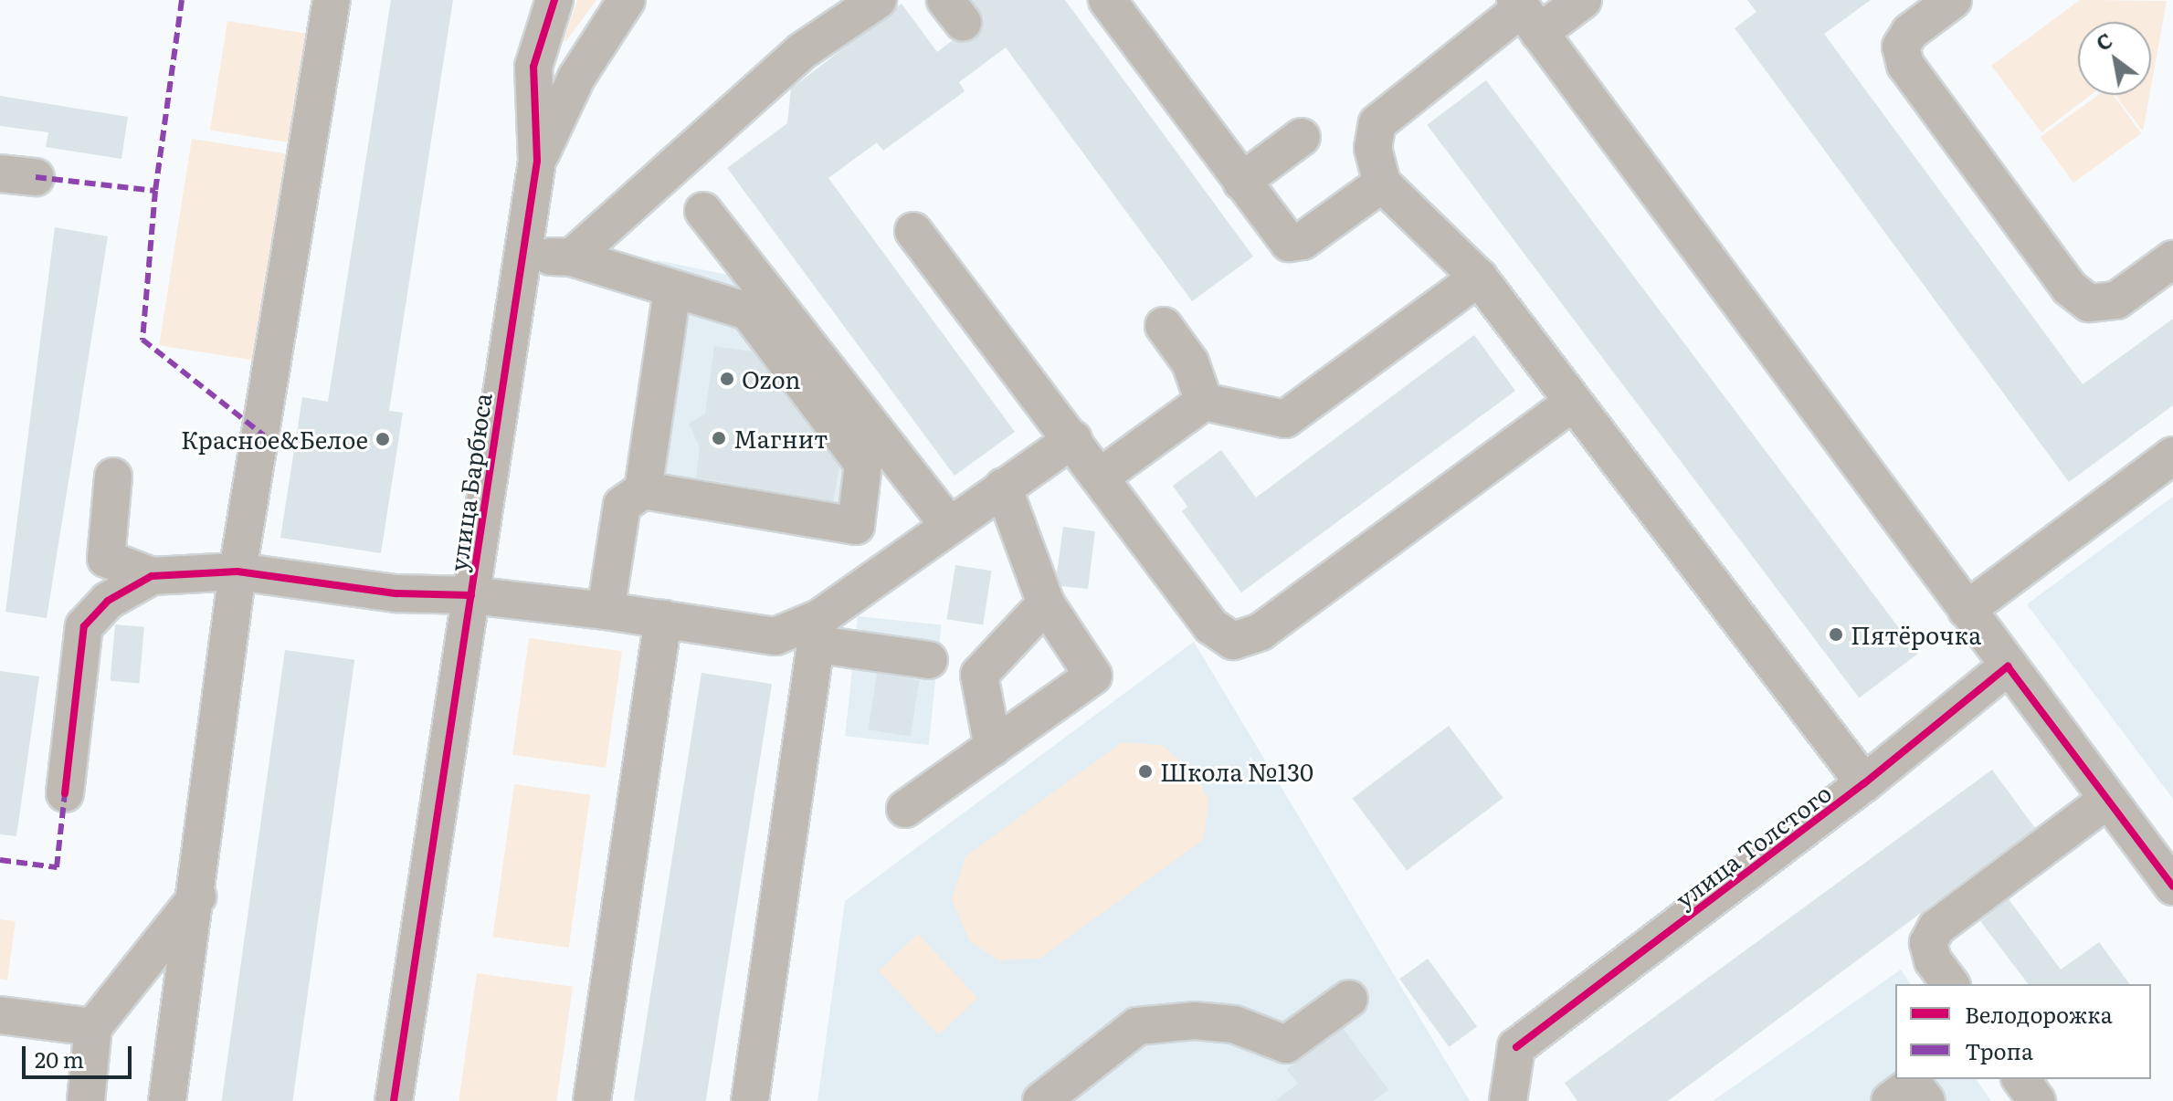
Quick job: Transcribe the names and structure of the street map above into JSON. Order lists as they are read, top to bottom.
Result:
{
  "streets": {
    "street": ["улица Барбюса", "улица Толстого"]
  },
  "places": [
    "Ozon",
    "Магнит",
    "Красное&Белое",
    "Пятёрочка",
    "Школа №130"
  ],
  "legend": ["Велодорожка", "Тропа"],
  "scale_bar": "20 m",
  "north": "top left"
}
